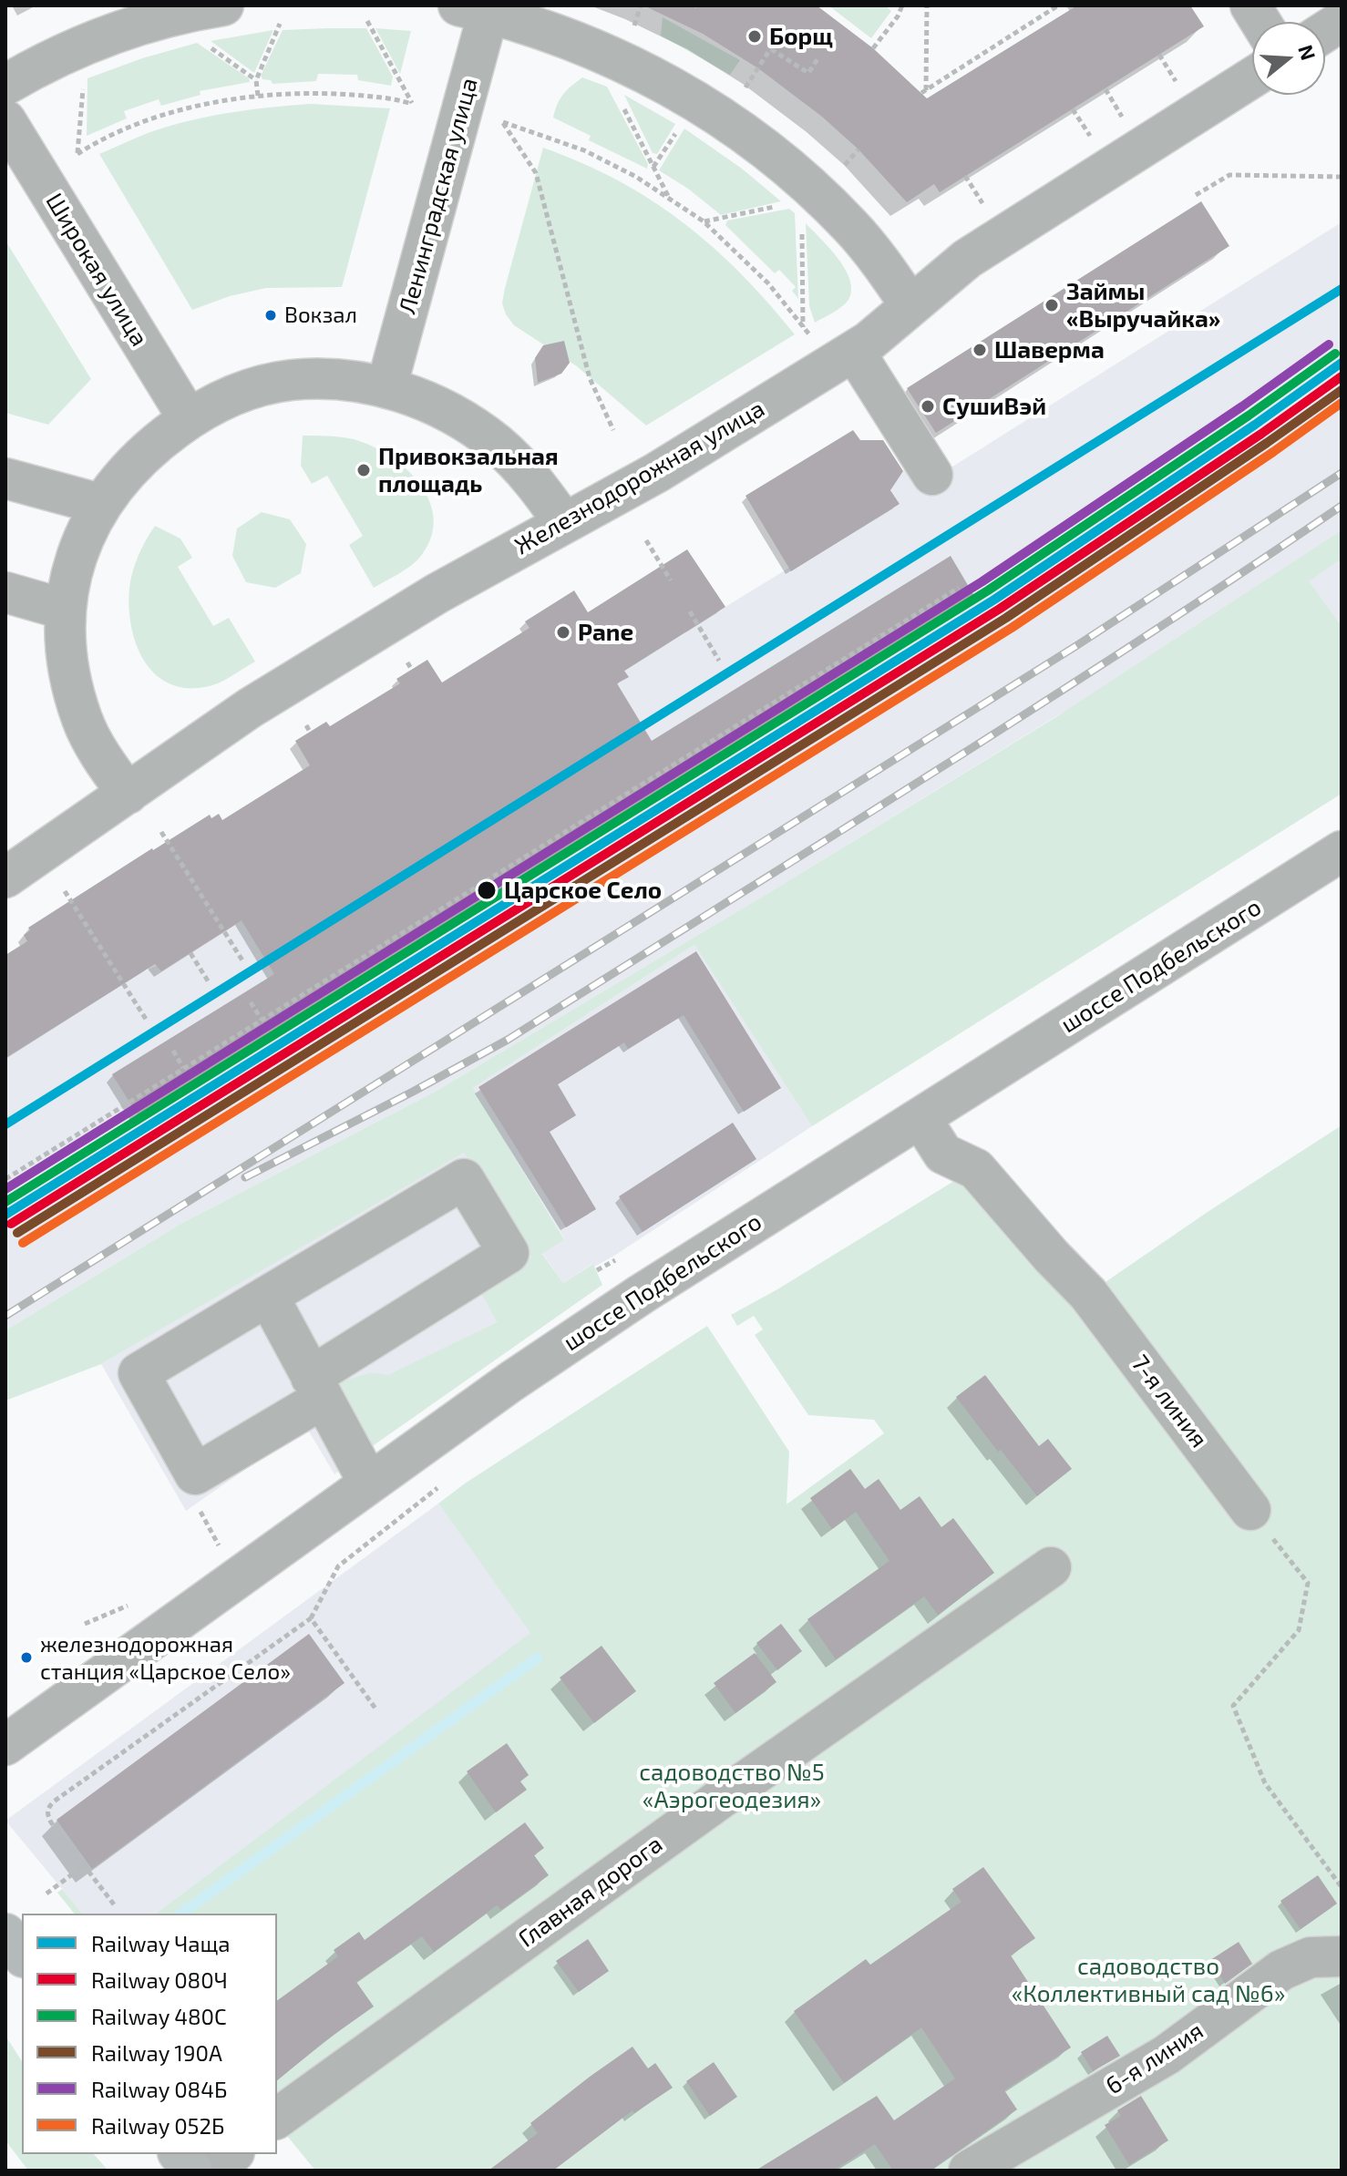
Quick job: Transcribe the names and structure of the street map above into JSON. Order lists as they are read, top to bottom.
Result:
{
  "streets": {
    "street": [
      "Ленинградская улица",
      "Широкая улица",
      "Железнодорожная улица",
      "шоссе Подбельского",
      "7-я линия",
      "Главная дорога",
      "6-я линия"
    ]
  },
  "crossings": [
    ["шоссе Подбельского", "7-я линия"]
  ],
  "parks": ["садоводство №5 «Аэрогеодезия»", "садоводство «Коллективный сад №6»"],
  "places": [
    "Борщ",
    "Займы «Выручайка»",
    "Вокзал",
    "Шаверма",
    "СушиВэй",
    "Привокзальная площадь",
    "Pane",
    "Царское Село",
    "железнодорожная станция «Царское Село»"
  ],
  "lines": [
    "rail line Чаща",
    "rail line 084Б",
    "rail line 480С",
    "rail line 080Ч",
    "rail line 190А",
    "rail line 052Б"
  ],
  "legend": [
    "Railway Чаща",
    "Railway 080Ч",
    "Railway 480С",
    "Railway 190А",
    "Railway 084Б",
    "Railway 052Б"
  ],
  "north": "right"
}
